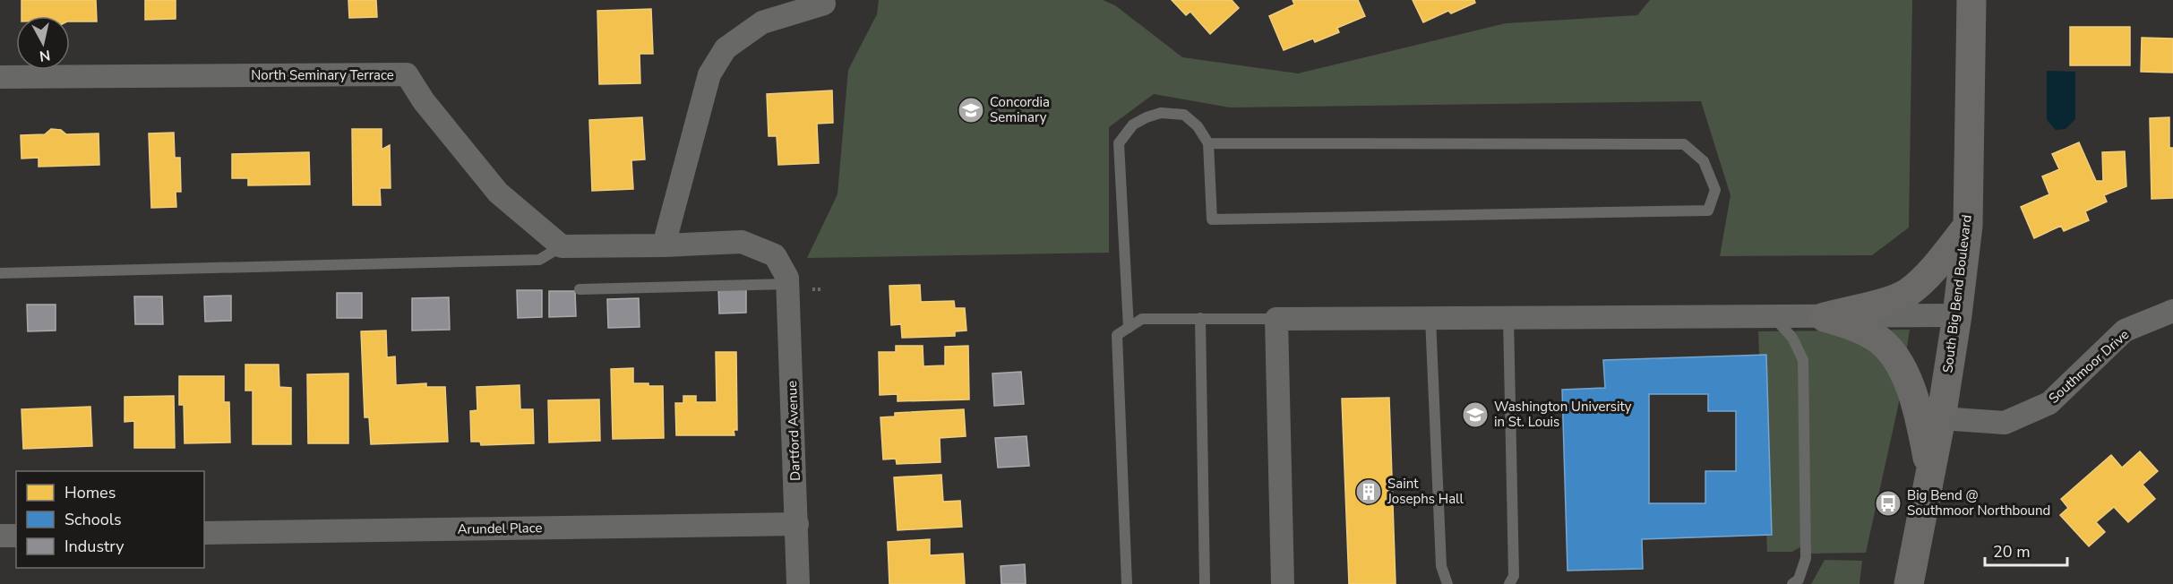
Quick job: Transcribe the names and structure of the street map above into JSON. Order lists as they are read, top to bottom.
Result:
{
  "streets": {
    "main road": ["South Big Bend Boulevard"],
    "street": [
      "North Seminary Terrace",
      "Southmoor Drive",
      "Dartford Avenue",
      "Arundel Place"
    ]
  },
  "crossings": [
    ["South Big Bend Boulevard", "Southmoor Drive"],
    ["Dartford Avenue", "Arundel Place"]
  ],
  "places": {
    "school or university": ["Concordia Seminary", "Washington University in St. Louis"],
    "building": ["Saint Josephs Hall"],
    "bus stop": ["Big Bend @ Southmoor Northbound"]
  },
  "legend": ["Homes", "Schools", "Industry"],
  "scale_bar": "20 m",
  "north": "bottom"
}
